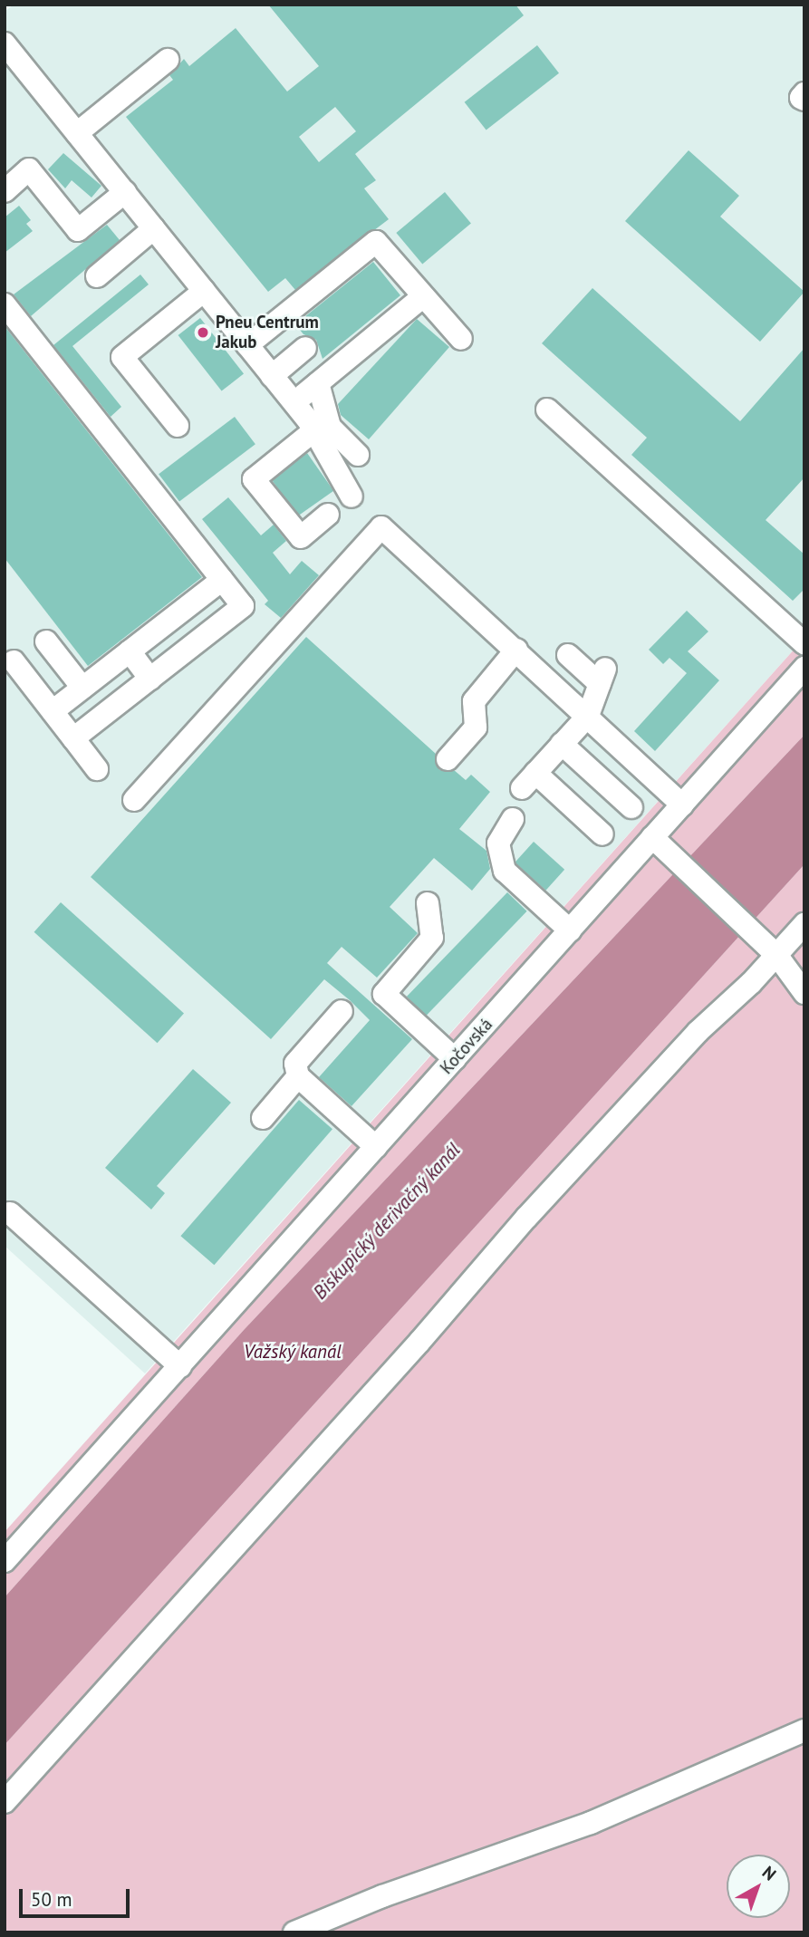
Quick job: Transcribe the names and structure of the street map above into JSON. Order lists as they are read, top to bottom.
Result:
{
  "streets": {
    "street": ["Kočovská"]
  },
  "water": ["Biskupický derivačný kanál", "Važský kanál"],
  "places": ["Pneu Centrum Jakub"],
  "scale_bar": "50 m",
  "north": "top right"
}
